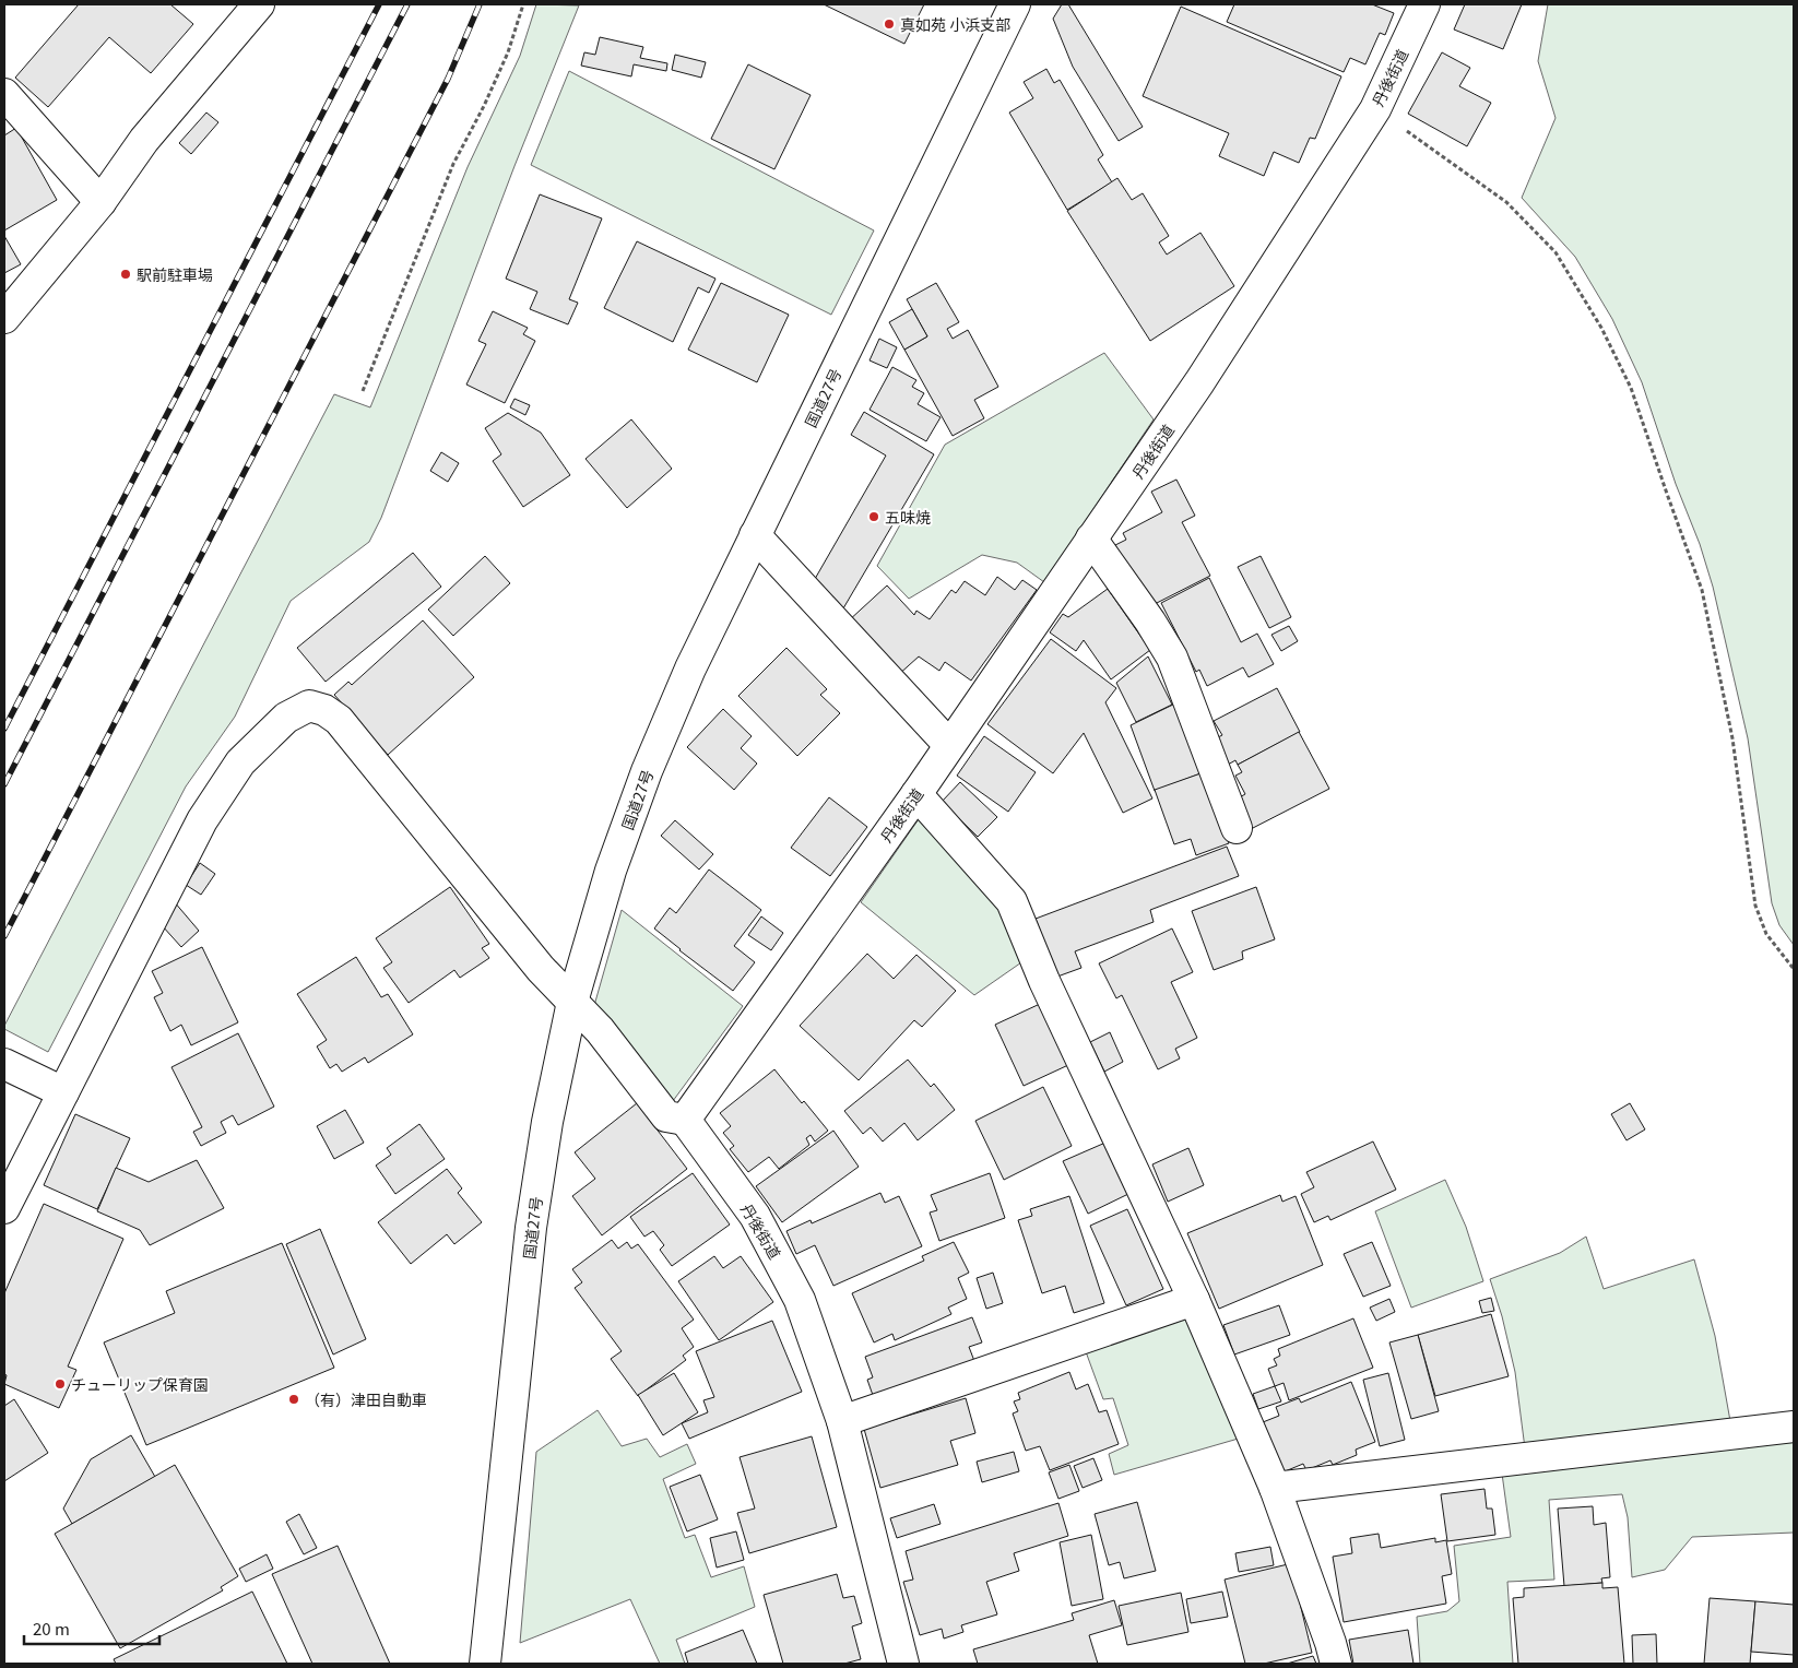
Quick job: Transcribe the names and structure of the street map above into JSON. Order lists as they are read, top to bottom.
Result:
{
  "streets": {
    "main road": ["丹後街道", "国道27号"]
  },
  "places": [
    "真如苑 小浜支部",
    "駅前駐車場",
    "五味焼",
    "チューリップ保育園",
    "（有）津田自動車"
  ],
  "scale_bar": "20 m"
}
